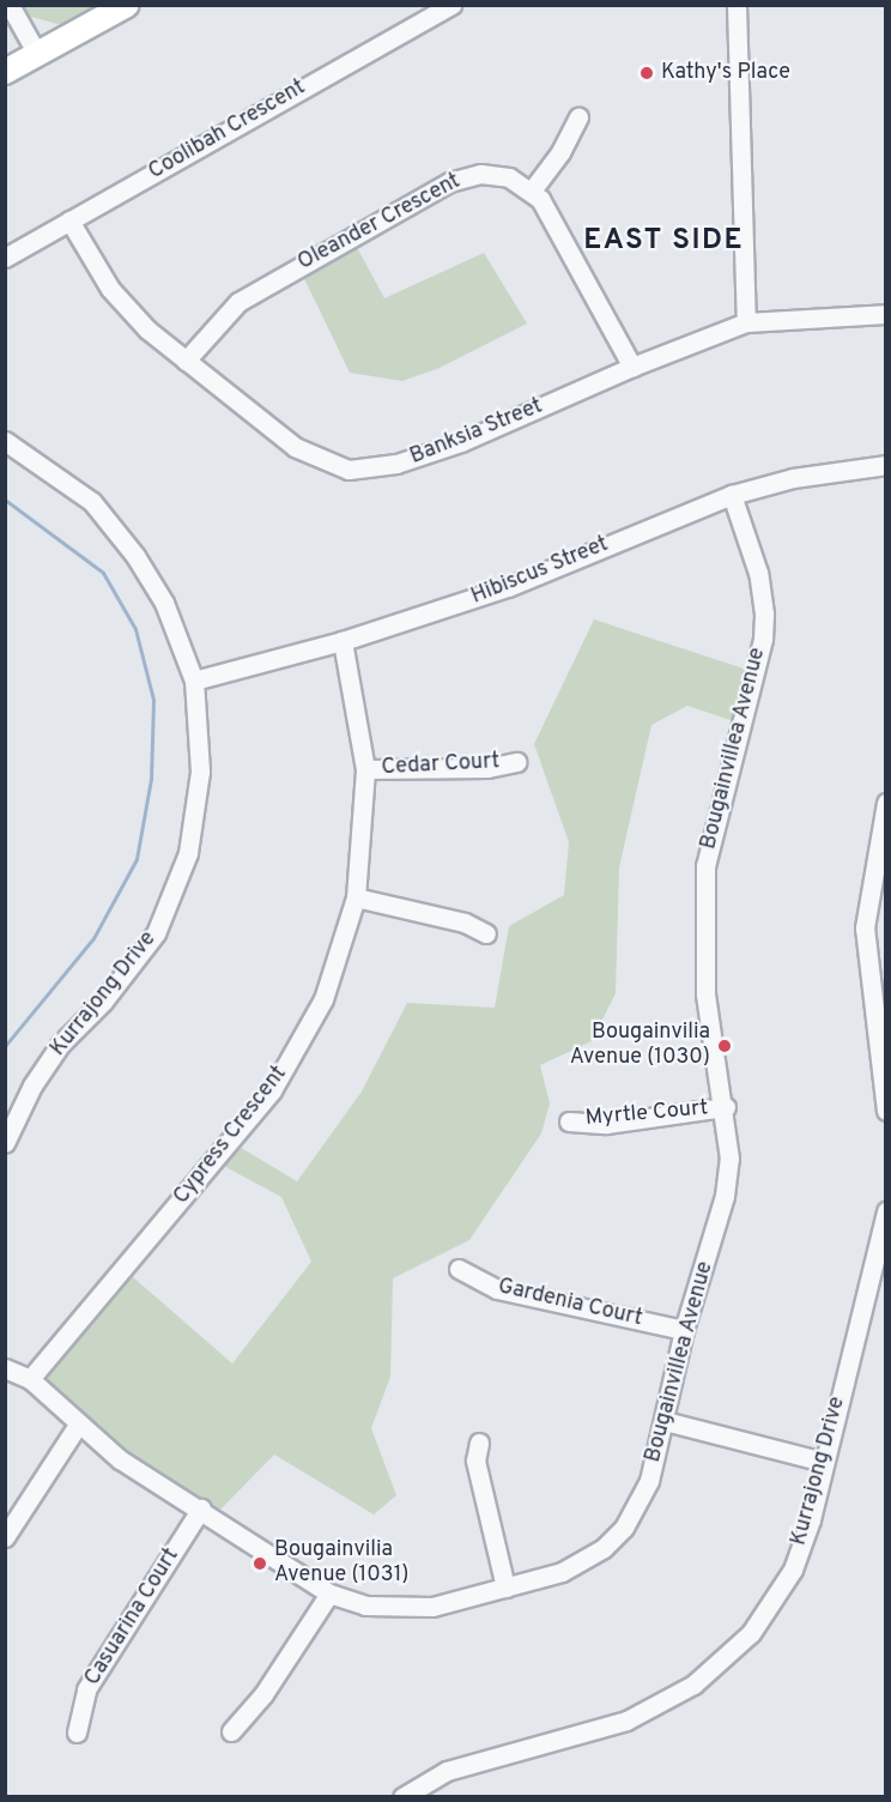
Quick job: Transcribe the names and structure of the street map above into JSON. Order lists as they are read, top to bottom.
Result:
{
  "streets": {
    "street": [
      "Coolibah Crescent",
      "Oleander Crescent",
      "Banksia Street",
      "Hibiscus Street",
      "Bougainvillea Avenue",
      "Cedar Court",
      "Kurrajong Drive",
      "Myrtle Court",
      "Cypress Crescent",
      "Gardenia Court",
      "Casuarina Court"
    ]
  },
  "crossings": [
    ["Coolibah Crescent", "Banksia Street"],
    ["Oleander Crescent", "Banksia Street"],
    ["Hibiscus Street", "Bougainvillea Avenue"],
    ["Hibiscus Street", "Kurrajong Drive"],
    ["Hibiscus Street", "Cypress Crescent"],
    ["Bougainvillea Avenue", "Myrtle Court"],
    ["Bougainvillea Avenue", "Cypress Crescent"],
    ["Bougainvillea Avenue", "Gardenia Court"],
    ["Bougainvillea Avenue", "Casuarina Court"],
    ["Cedar Court", "Cypress Crescent"]
  ],
  "districts": ["EAST SIDE"],
  "places": ["Kathy's Place", "Bougainvilia Avenue (1030)", "Bougainvilia Avenue (1031)"]
}
